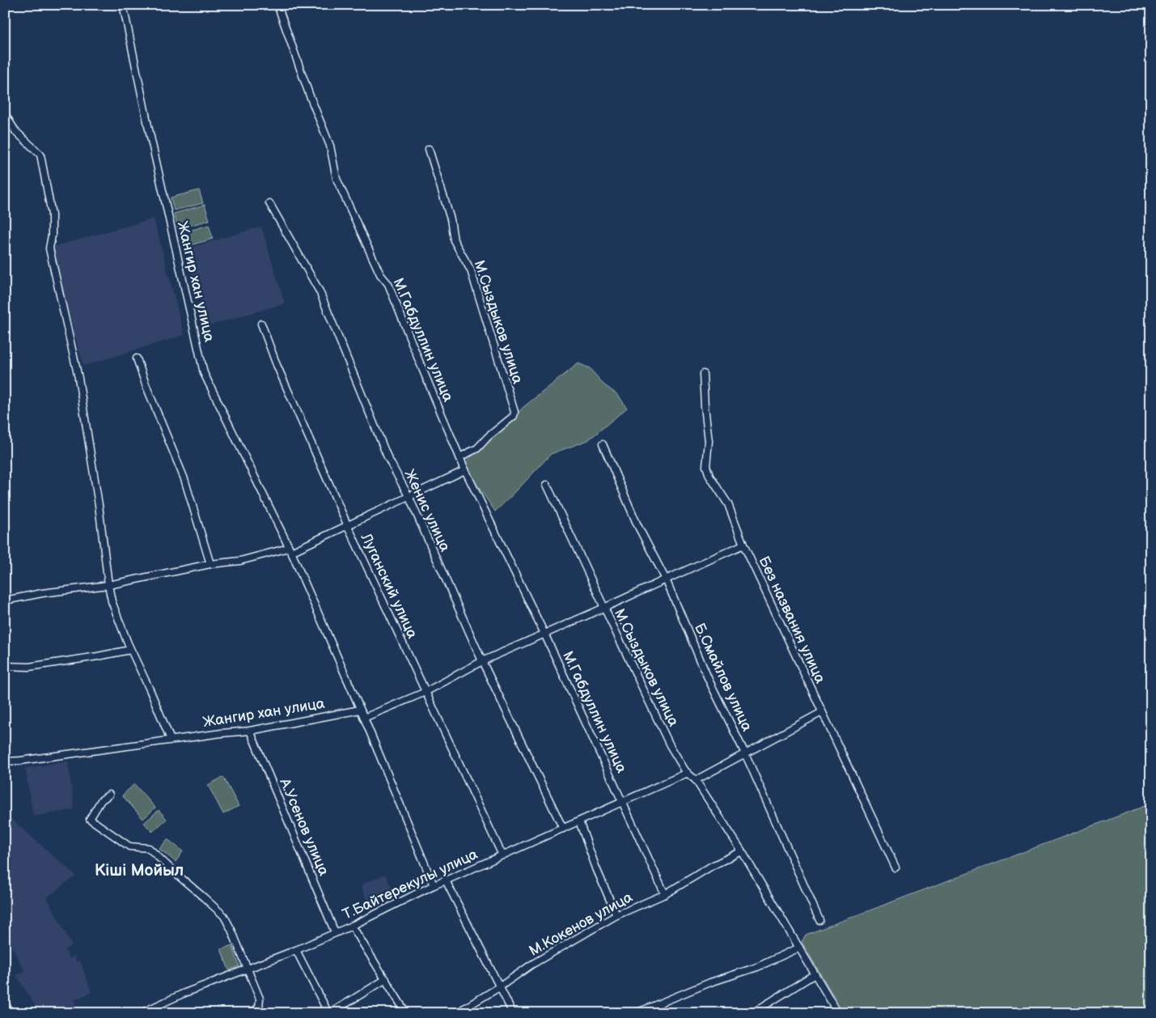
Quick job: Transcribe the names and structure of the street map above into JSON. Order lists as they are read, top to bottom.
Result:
{
  "streets": {
    "street": [
      "Жангир хан улица",
      "М.Сыздыков улица",
      "М.Габдуллин улица",
      "Женис улица",
      "Луганский улица",
      "Без названия улица",
      "Б.Смайлов улица",
      "А.Усенов улица",
      "Т.Байтерекулы улица",
      "М.Кокенов улица"
    ]
  },
  "crossings": [
    ["Жангир хан улица", "А.Усенов улица"],
    ["Жангир хан улица", "Т.Байтерекулы улица"],
    ["М.Сыздыков улица", "М.Габдуллин улица"],
    ["М.Сыздыков улица", "Т.Байтерекулы улица"],
    ["М.Сыздыков улица", "М.Кокенов улица"],
    ["М.Габдуллин улица", "Т.Байтерекулы улица"],
    ["М.Габдуллин улица", "М.Кокенов улица"],
    ["Женис улица", "Т.Байтерекулы улица"],
    ["Луганский улица", "Т.Байтерекулы улица"],
    ["А.Усенов улица", "Т.Байтерекулы улица"]
  ],
  "districts": ["Кіші Мойыл"]
}
